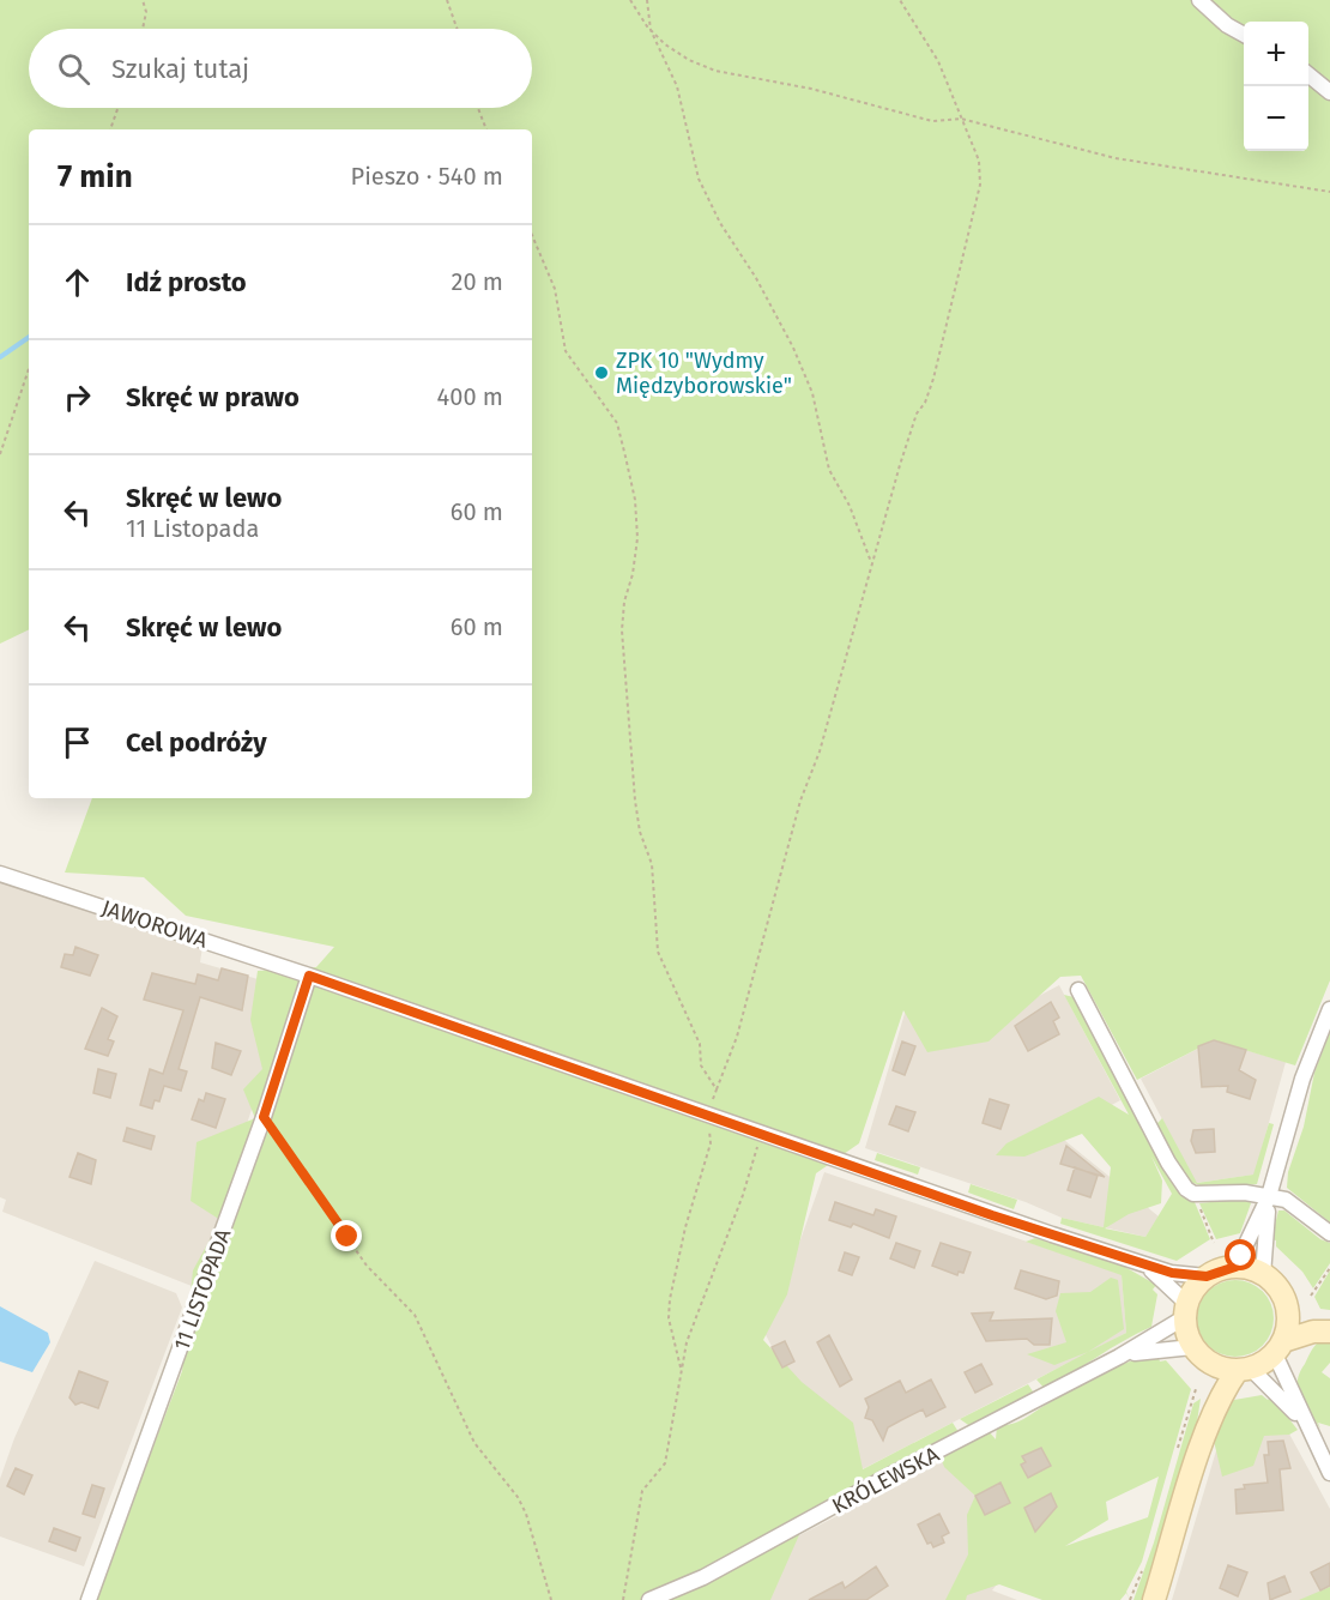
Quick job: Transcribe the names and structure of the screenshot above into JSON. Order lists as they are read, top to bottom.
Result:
{
  "streets": {
    "street": ["JAWOROWA", "11 LISTOPADA", "KRÓLEWSKA"]
  },
  "crossings": [
    ["JAWOROWA", "11 LISTOPADA"],
    ["JAWOROWA", "KRÓLEWSKA"]
  ],
  "places": ["ZPK 10 \"Wydmy Międzyborowskie\""],
  "page": {
    "map_buttons": ["+", "−"],
    "search": "Szukaj tutaj",
    "heading": ["7 min", "Pieszo · 540 m"],
    "list": [
      ["Idź prosto", "20 m"],
      ["Skręć w prawo", "400 m"],
      ["Skręć w lewo", "11 Listopada", "60 m"],
      ["Skręć w lewo", "60 m"],
      "Cel podróży"
    ]
  }
}
